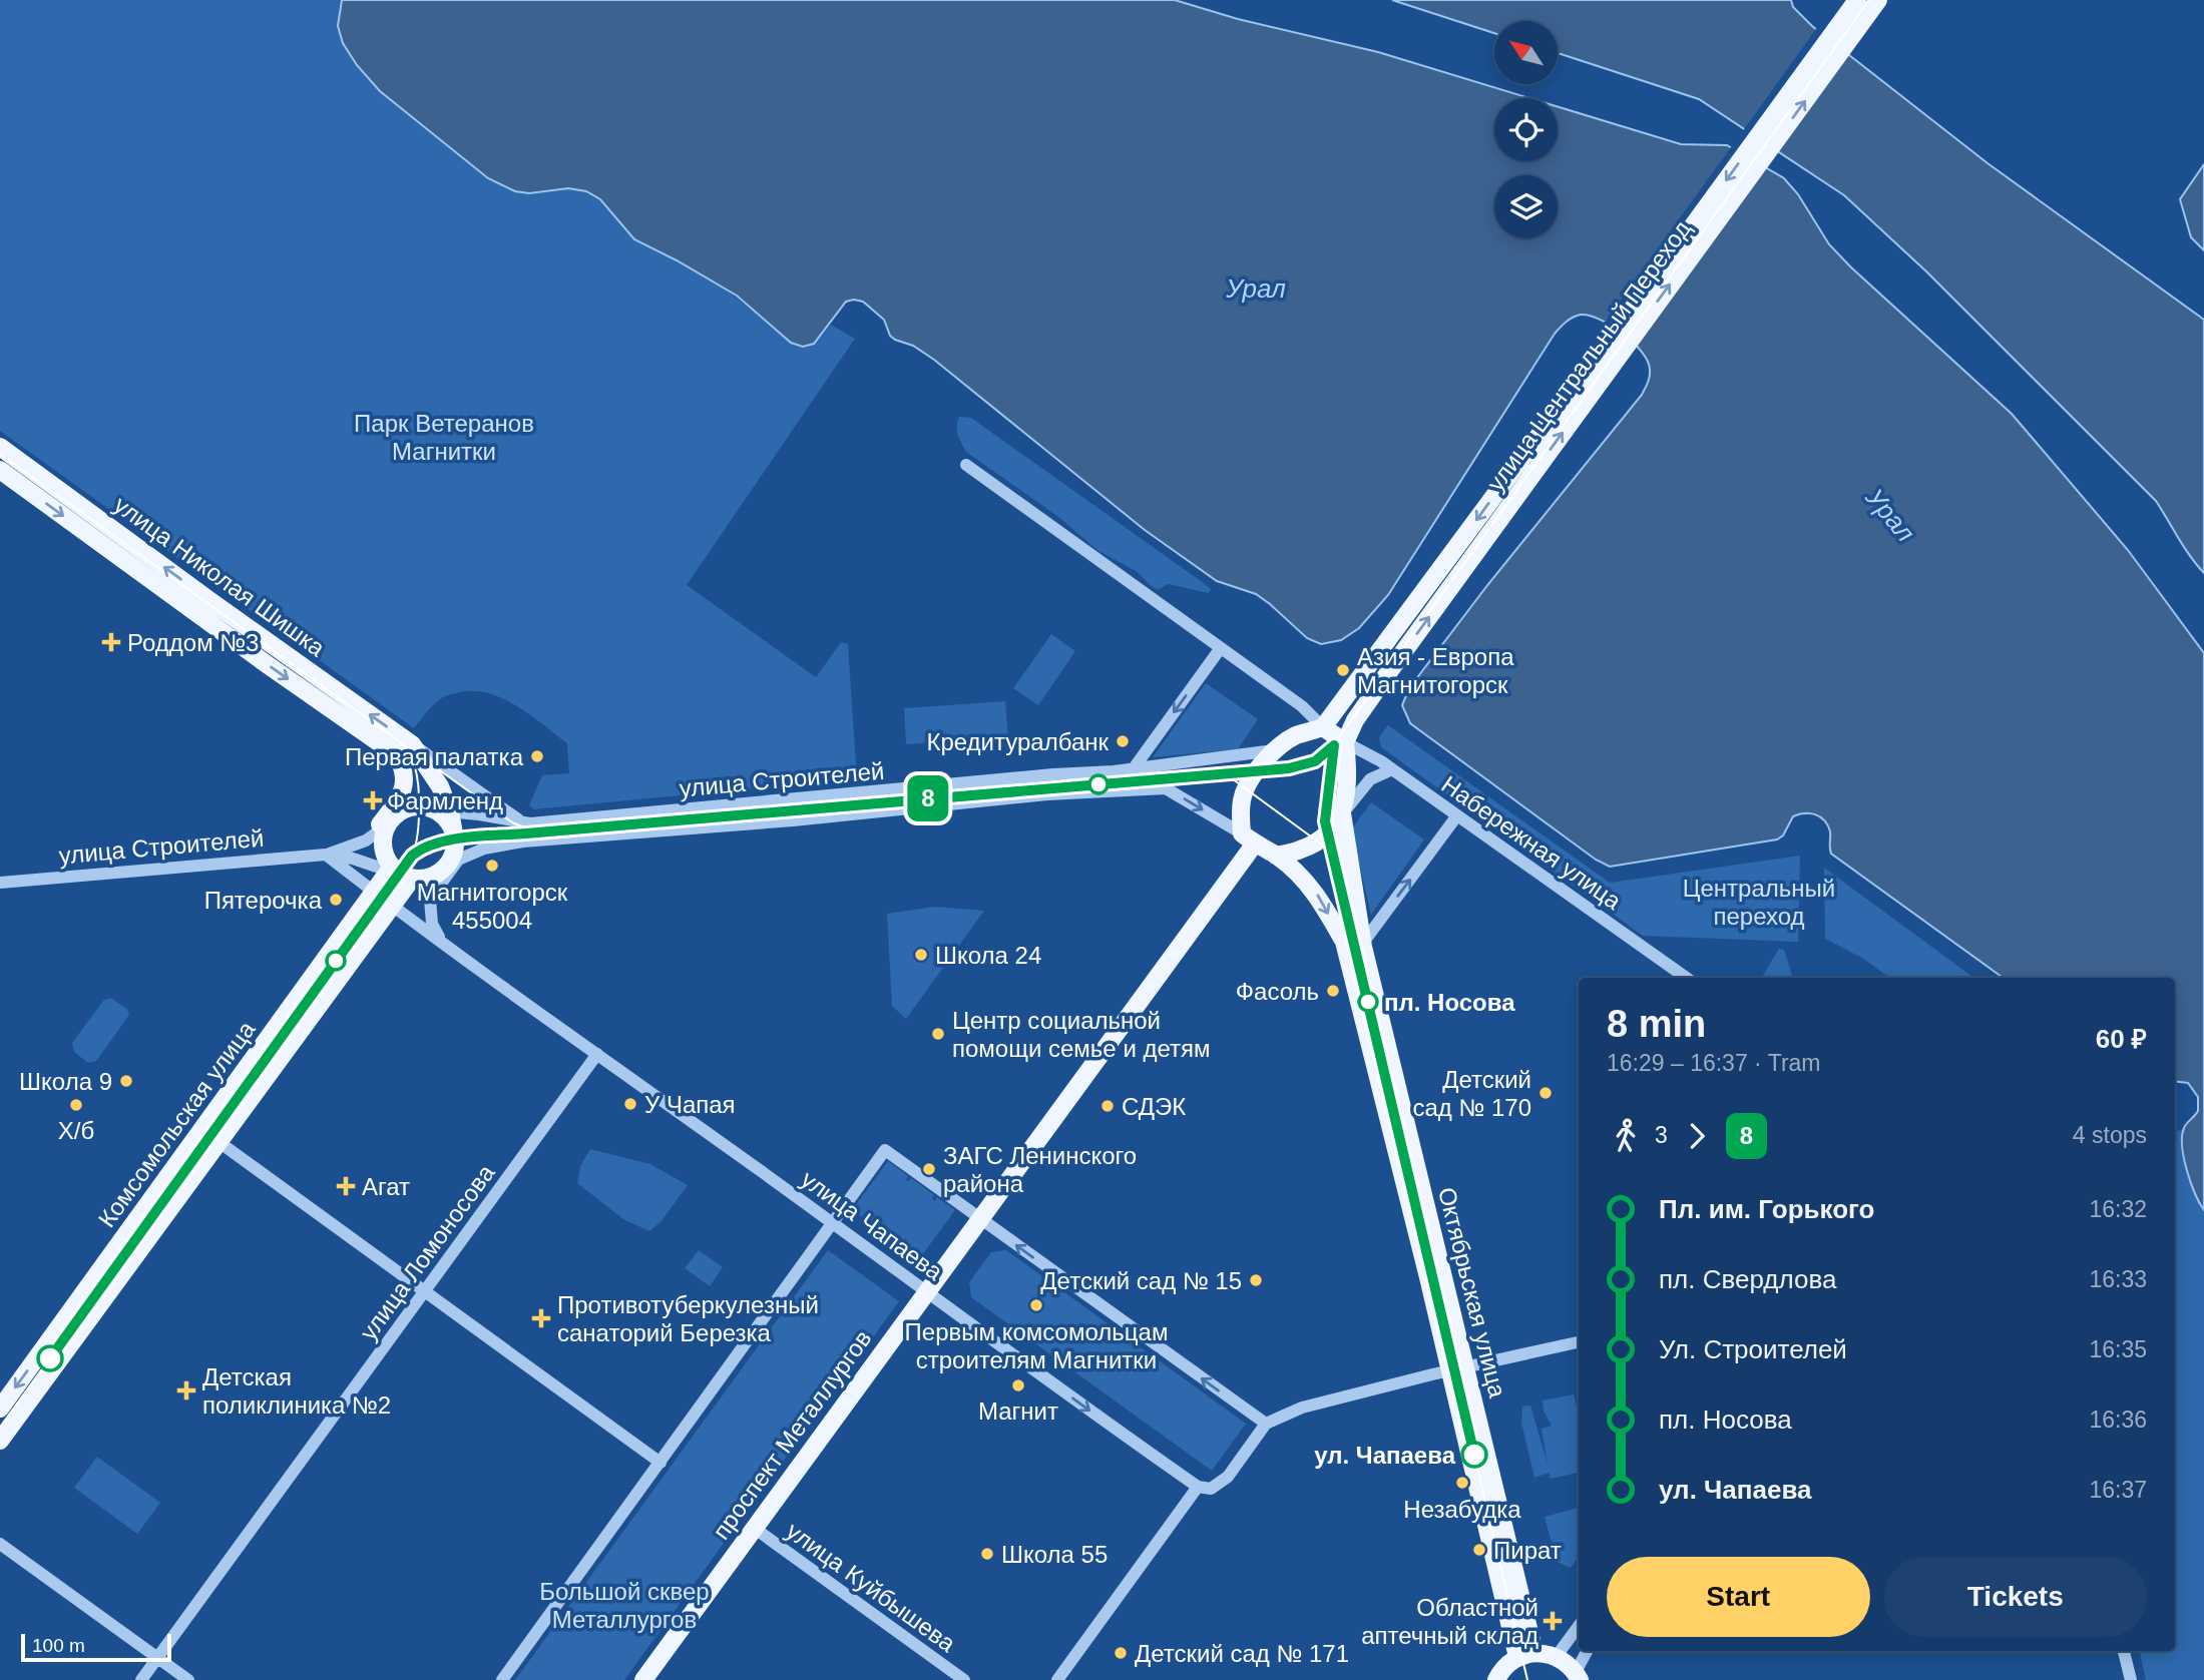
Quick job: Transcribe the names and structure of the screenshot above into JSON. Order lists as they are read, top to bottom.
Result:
{
  "streets": {
    "main road": [
      "улица Центральный Переход",
      "улица Николая Шишка",
      "Комсомольская улица",
      "Октябрьская улица",
      "проспект Металлургов"
    ],
    "street": [
      "улица Строителей",
      "Набережная улица",
      "улица Чапаева",
      "улица Ломоносова",
      "улица Куйбышева"
    ]
  },
  "crossings": [
    ["улица Центральный Переход", "улица Строителей"],
    ["улица Центральный Переход", "Набережная улица"],
    ["улица Центральный Переход", "Октябрьская улица"],
    ["улица Центральный Переход", "проспект Металлургов"],
    ["улица Николая Шишка", "улица Строителей"],
    ["улица Николая Шишка", "Комсомольская улица"],
    ["улица Строителей", "Набережная улица"],
    ["улица Строителей", "Комсомольская улица"],
    ["улица Строителей", "улица Чапаева"],
    ["улица Строителей", "Октябрьская улица"],
    ["улица Строителей", "проспект Металлургов"],
    ["Набережная улица", "Октябрьская улица"],
    ["Набережная улица", "проспект Металлургов"],
    ["Комсомольская улица", "улица Чапаева"],
    ["улица Чапаева", "улица Ломоносова"],
    ["улица Чапаева", "проспект Металлургов"],
    ["Октябрьская улица", "проспект Металлургов"],
    ["проспект Металлургов", "улица Куйбышева"]
  ],
  "water": ["Урал"],
  "parks": ["Парк Ветеранов Магнитки", "Центральный переход", "Большой сквер Металлургов"],
  "places": {
    "health": [
      "Роддом №3",
      "Фармленд",
      "Агат",
      "Противотуберкулезный санаторий Березка",
      "Детская поликлиника №2",
      "Областной аптечный склад"
    ],
    "other": [
      "Азия - Европа Магнитогорск",
      "Кредитуралбанк",
      "Первая палатка",
      "Магнитогорск 455004",
      "Пятерочка",
      "Школа 24",
      "Фасоль",
      "пл. Носова",
      "Центр социальной помощи семье и детям",
      "Школа 9",
      "Детский сад № 170",
      "У Чапая",
      "Х/б",
      "СДЭК",
      "ЗАГС Ленинского района",
      "Детский сад № 15",
      "Первым комсомольцам строителям Магнитки",
      "Магнит",
      "ул. Чапаева",
      "Незабудка",
      "Пират",
      "Школа 55",
      "Детский сад № 171"
    ]
  },
  "lines": ["tram line 8"],
  "scale_bar": "100 m",
  "north": "top left",
  "page": {
    "on_map": "8",
    "heading": ["8 min", "16:29 – 16:37 · Tram", "60 ₽"],
    "legs": ["3", "8", "4 stops"],
    "list": [
      {
        "name": "Пл. им. Горького",
        "value": "16:32"
      },
      {
        "name": "пл. Свердлова",
        "value": "16:33"
      },
      {
        "name": "Ул. Строителей",
        "value": "16:35"
      },
      {
        "name": "пл. Носова",
        "value": "16:36"
      },
      {
        "name": "ул. Чапаева",
        "value": "16:37"
      }
    ],
    "buttons": ["Start", "Tickets"],
    "scale": "100 m"
  }
}
